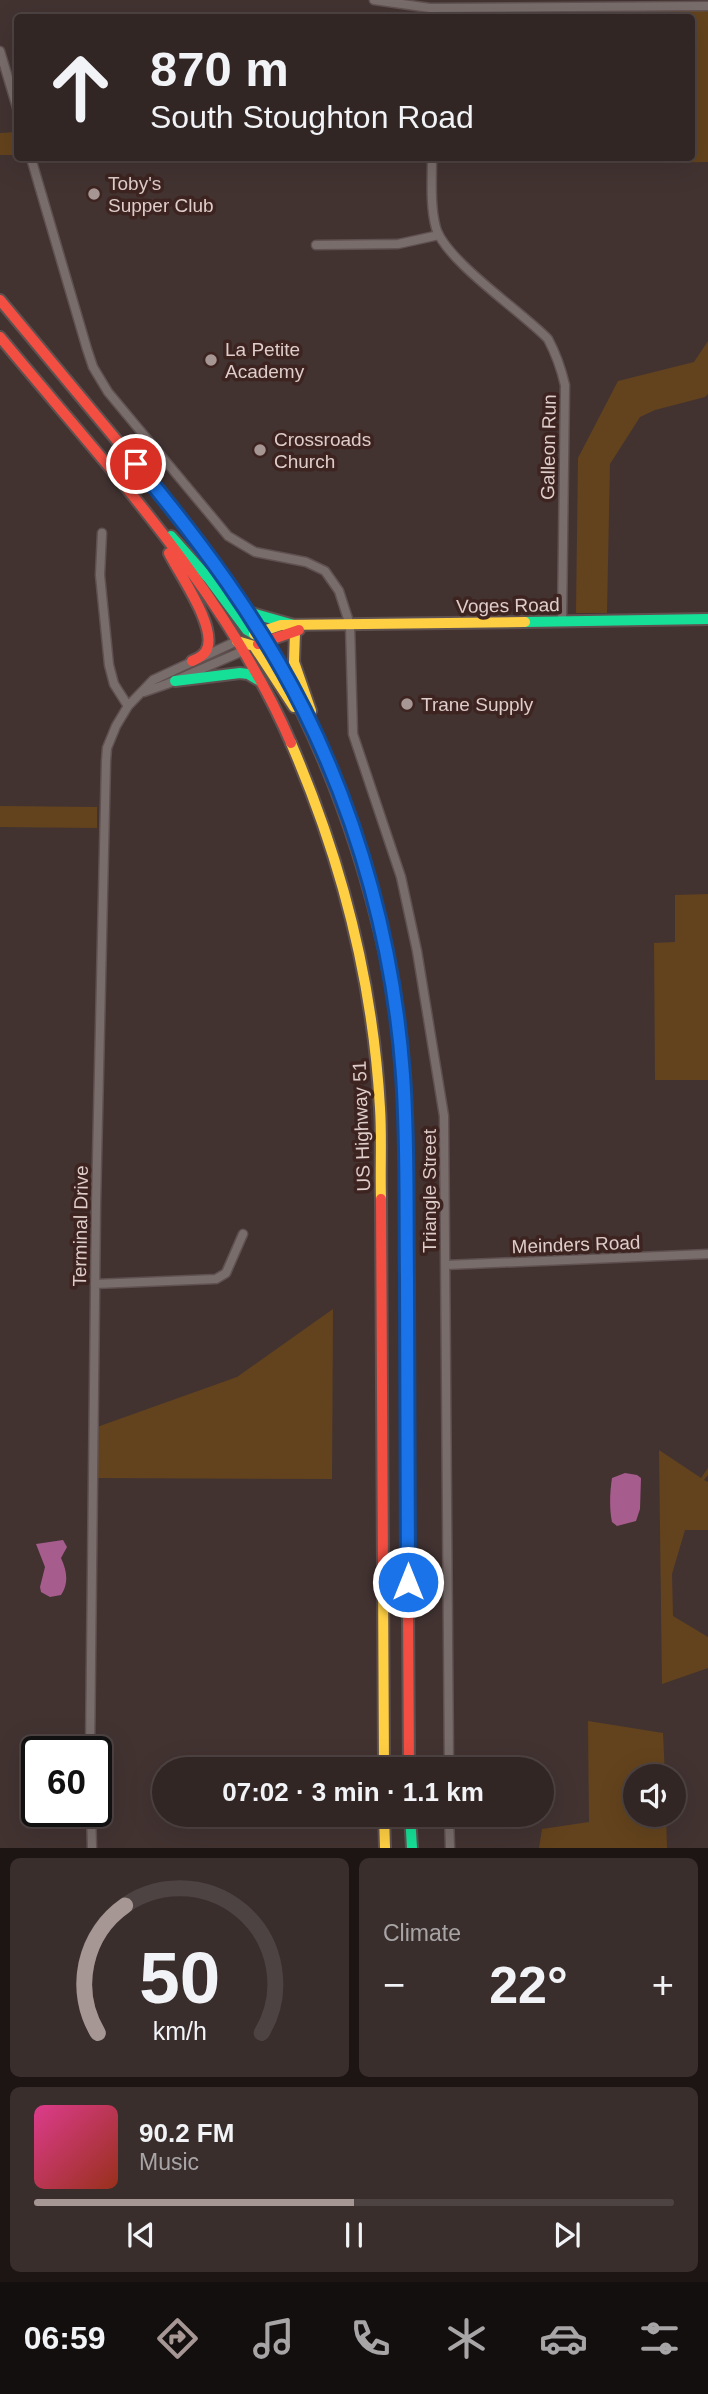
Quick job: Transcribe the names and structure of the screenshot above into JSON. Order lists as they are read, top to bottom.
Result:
{
  "streets": {
    "main road": ["Voges Road", "US Highway 51"],
    "street": [
      "Galleon Run",
      "Triangle Street",
      "Terminal Drive",
      "Meinders Road"
    ]
  },
  "crossings": [
    ["Galleon Run", "Voges Road"],
    ["Voges Road", "US Highway 51"],
    ["Voges Road", "Triangle Street"],
    ["Voges Road", "Terminal Drive"],
    ["US Highway 51", "Terminal Drive"],
    ["Triangle Street", "Meinders Road"]
  ],
  "places": [
    "Toby's Supper Club",
    "La Petite Academy",
    "Crossroads Church",
    "Trane Supply"
  ],
  "page": {
    "turn": ["870 m", "South Stoughton Road"],
    "limit": "60",
    "trip": "07:02 · 3 min · 1.1 km",
    "tile": "Climate",
    "heat": ["−", "22°", "+"],
    "song": ["90.2 FM", "Music"],
    "tabs": "06:59",
    "gauge": ["50", "km/h"]
  }
}
